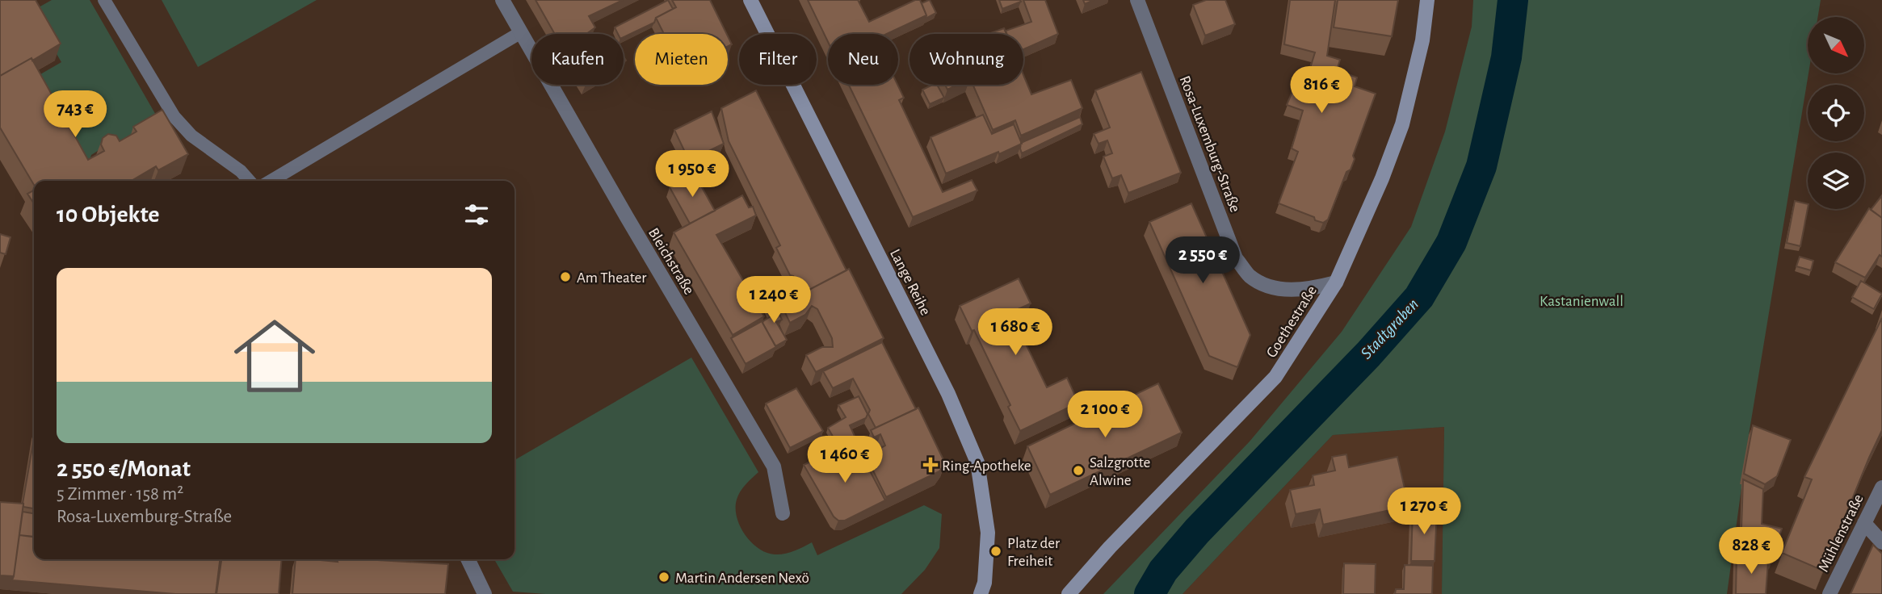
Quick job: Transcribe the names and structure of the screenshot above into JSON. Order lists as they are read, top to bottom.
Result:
{
  "streets": {
    "main road": ["Lange Reihe", "Goethestraße"],
    "street": ["Rosa-Luxemburg-Straße", "Bleichstraße", "Mühlenstraße"]
  },
  "crossings": [
    ["Rosa-Luxemburg-Straße", "Goethestraße"]
  ],
  "water": ["Stadtgraben"],
  "parks": ["Kastanienwall"],
  "places": {
    "other": [
      "Am Theater",
      "Salzgrotte Alwine",
      "Platz der Freiheit",
      "Martin Andersen Nexö"
    ],
    "health": ["Ring-Apotheke"]
  },
  "north": "bottom right",
  "page": {
    "chip": [
      "Kaufen",
      "Mieten",
      "Filter",
      "Neu",
      "Wohnung"
    ],
    "price": [
      "816 €",
      "743 €",
      "1 950 €",
      "2 550 €",
      "1 240 €",
      "1 680 €",
      "2 100 €",
      "1 460 €",
      "1 270 €",
      "828 €"
    ],
    "heading": "10 Objekte",
    "list": [
      {
        "name": "2 550 €/Monat",
        "note": "5 Zimmer · 158 m² · Rosa-Luxemburg-Straße"
      }
    ]
  }
}
